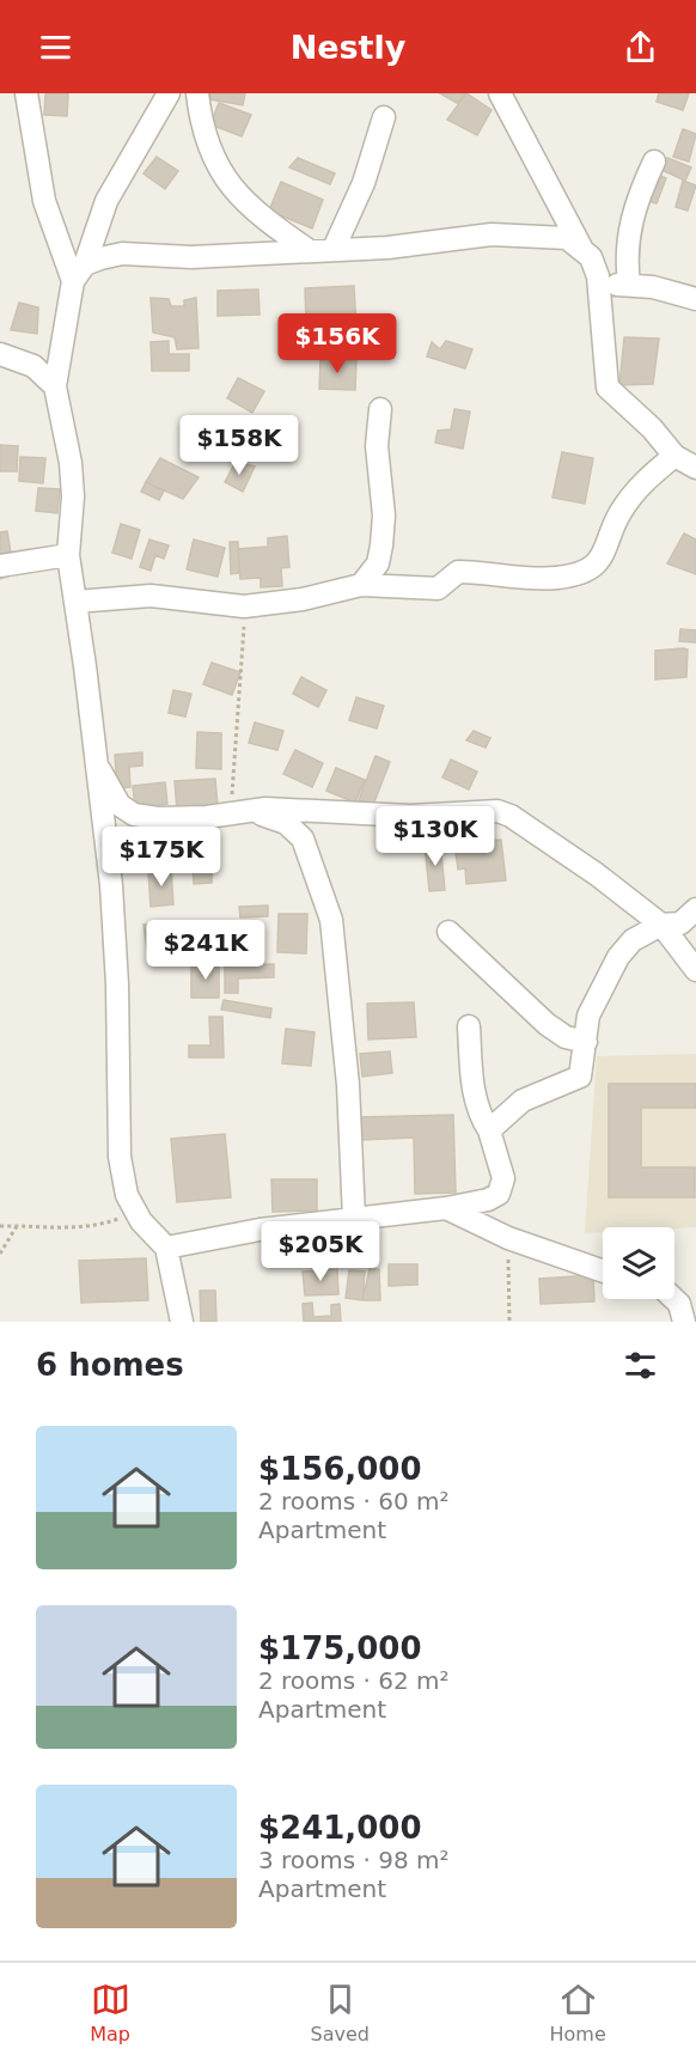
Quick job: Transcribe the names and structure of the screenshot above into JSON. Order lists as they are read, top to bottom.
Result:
{
  "page": {
    "header": "Nestly",
    "price": [
      "$156K",
      "$158K",
      "$130K",
      "$175K",
      "$241K",
      "$205K"
    ],
    "heading": "6 homes",
    "list": [
      {
        "name": "$156,000",
        "note": "2 rooms · 60 m² · Apartment"
      },
      {
        "name": "$175,000",
        "note": "2 rooms · 62 m² · Apartment"
      },
      {
        "name": "$241,000",
        "note": "3 rooms · 98 m² · Apartment"
      }
    ],
    "tabs": ["Map", "Saved", "Home"]
  }
}
